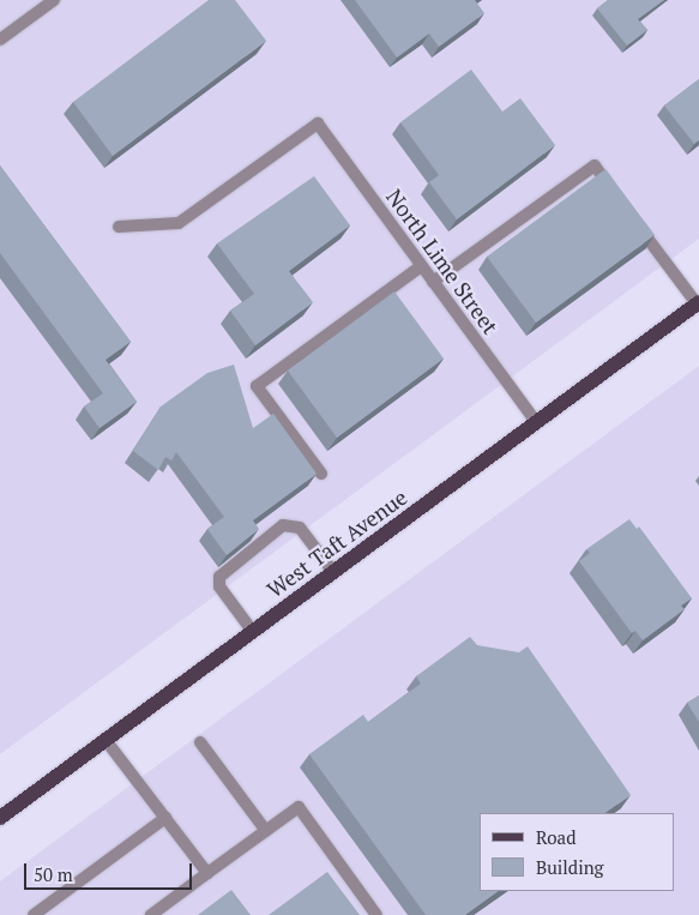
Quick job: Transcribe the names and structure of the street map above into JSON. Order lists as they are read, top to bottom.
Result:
{
  "streets": {
    "main road": ["West Taft Avenue"],
    "street": ["North Lime Street"]
  },
  "crossings": [
    ["North Lime Street", "West Taft Avenue"]
  ],
  "legend": ["Road", "Building"],
  "scale_bar": "50 m"
}
